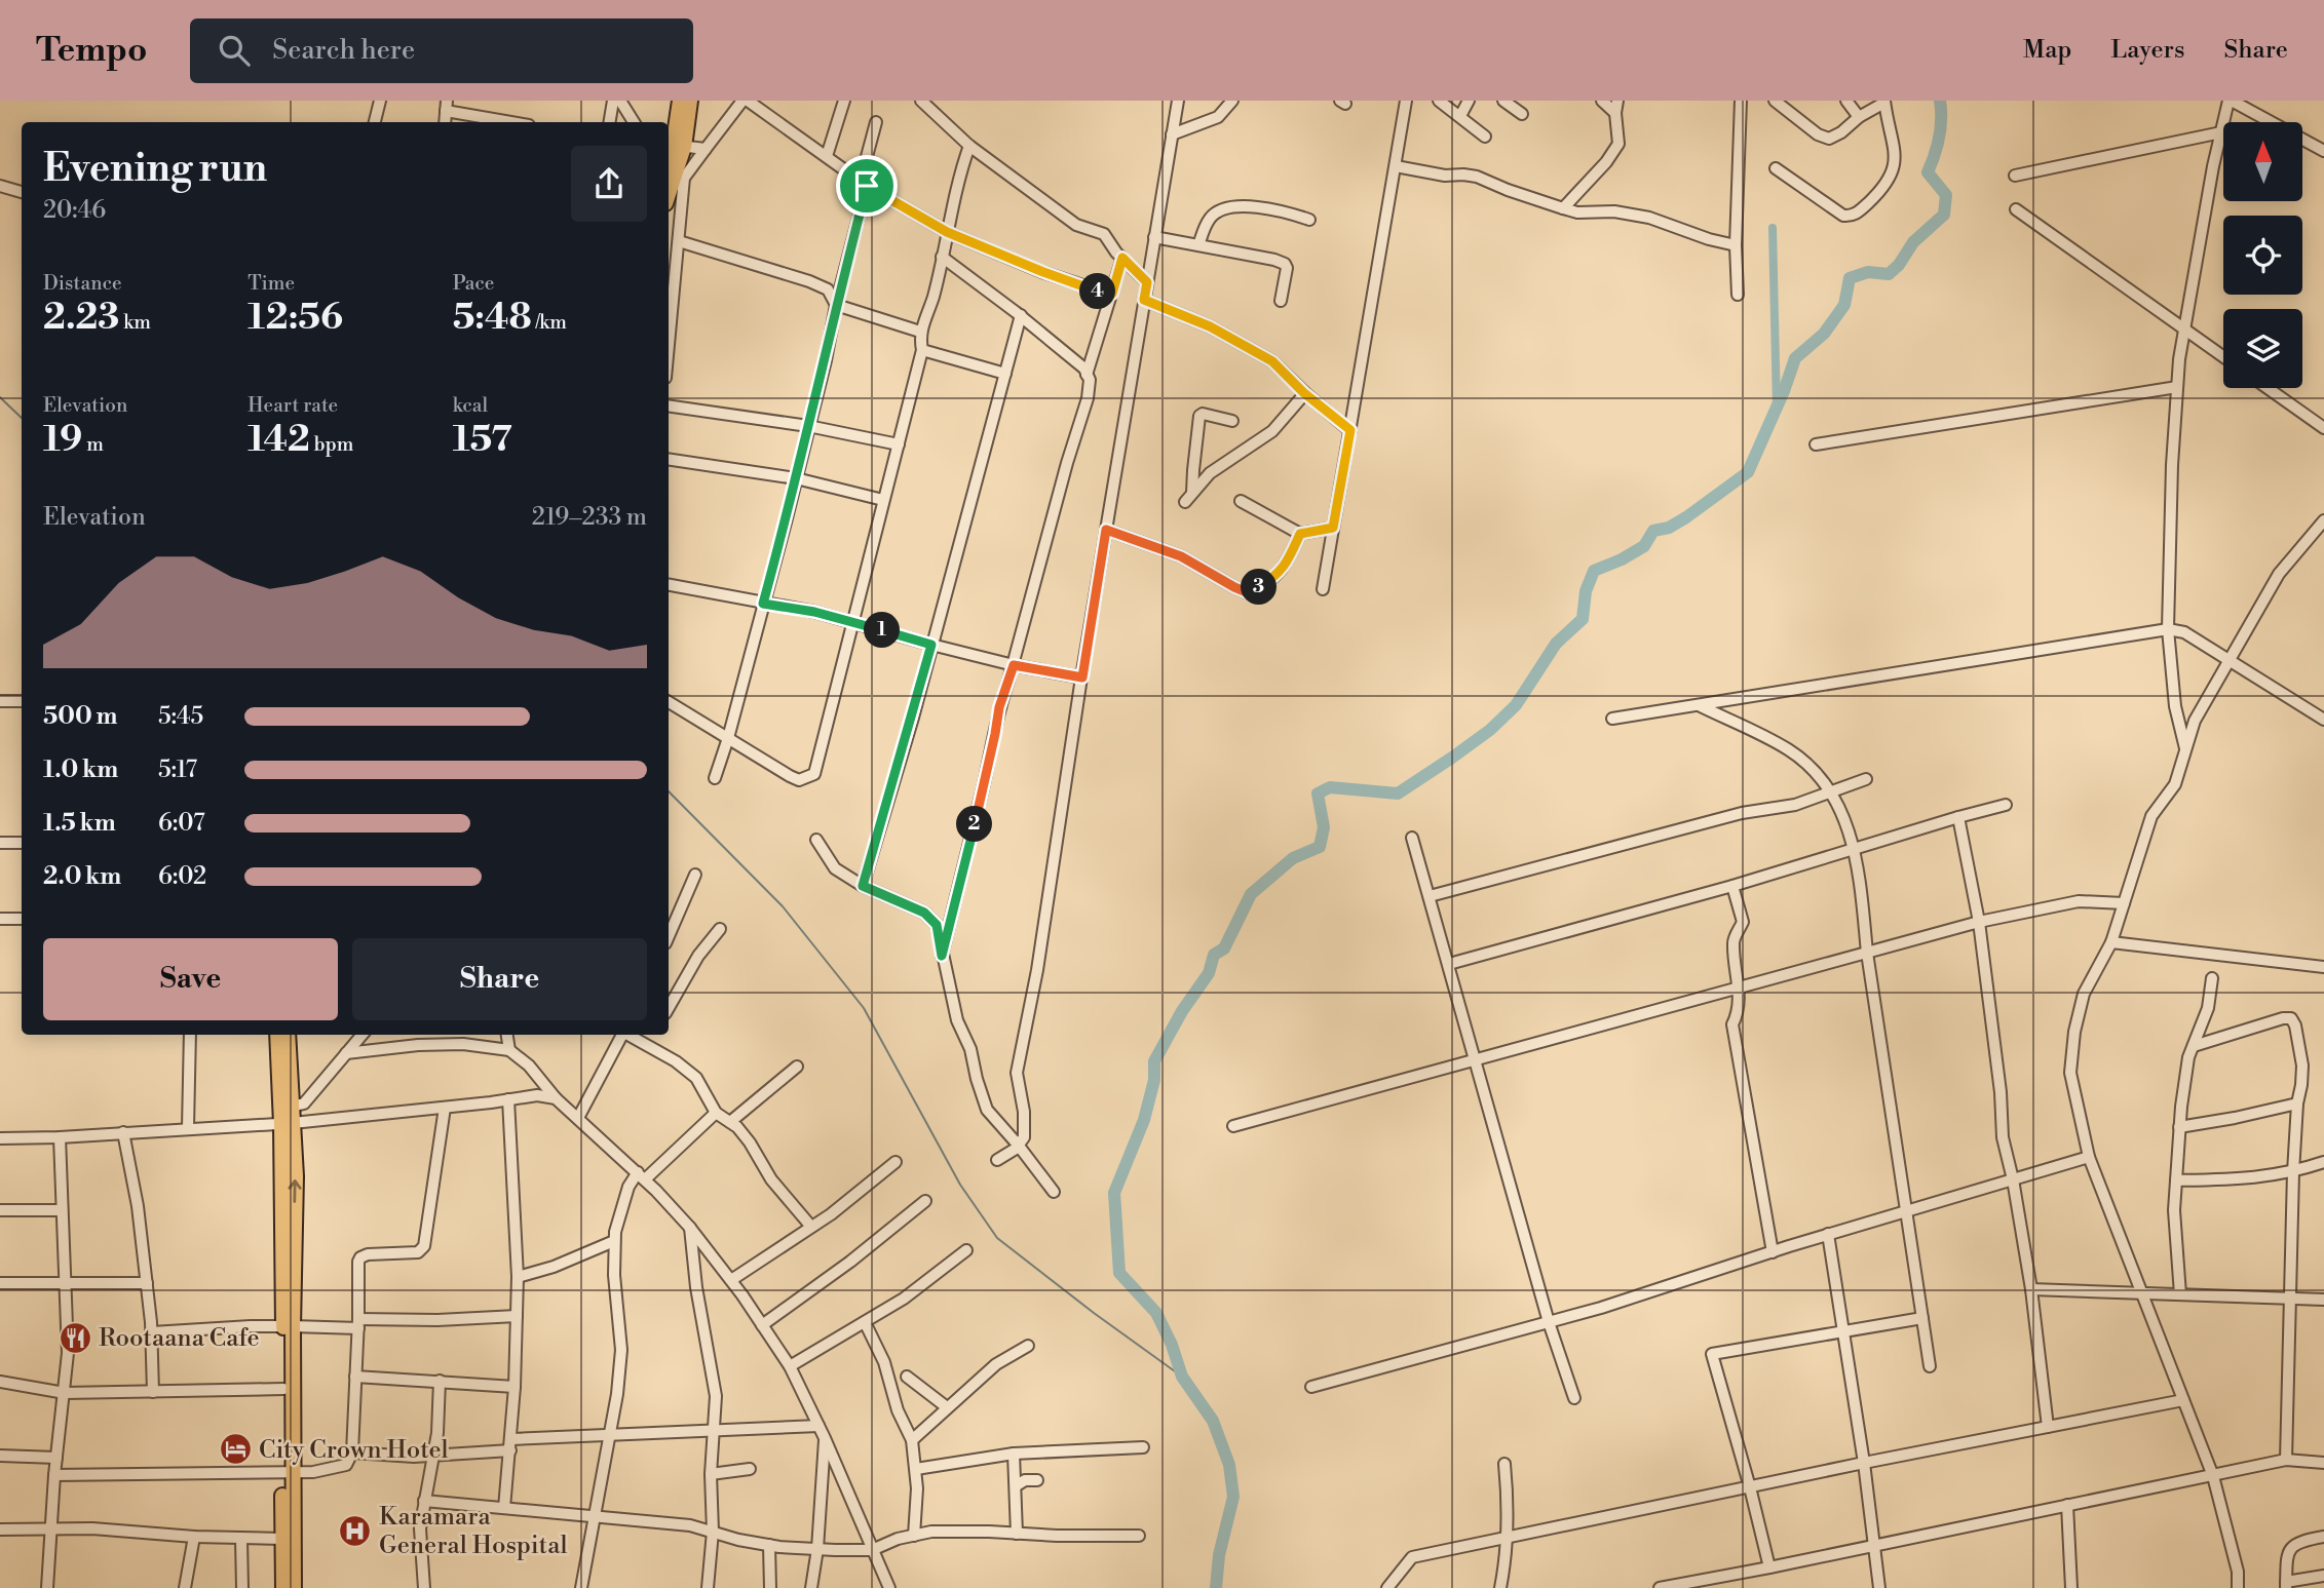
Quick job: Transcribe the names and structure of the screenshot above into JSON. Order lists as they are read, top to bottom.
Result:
{
  "places": {
    "restaurant": ["Rootaana Cafe"],
    "hotel": ["City Crown Hotel"],
    "hospital": ["Karamara General Hospital"]
  },
  "north": "top",
  "page": {
    "header": "Tempo",
    "search": "Search here",
    "nav": ["Map", "Layers", "Share"],
    "heading": ["Evening run", "20:46"],
    "stats": [
      ["Distance", "2.23 km"],
      ["Time", "12:56"],
      ["Pace", "5:48 /km"],
      ["Elevation", "19 m"],
      ["Heart rate", "142 bpm"],
      ["kcal", "157"]
    ],
    "pins": [
      "4",
      "3",
      "1",
      "2"
    ],
    "chart": ["Elevation", "219–233 m"],
    "list": [
      {
        "name": "500 m",
        "note": "5:45"
      },
      {
        "name": "1.0 km",
        "note": "5:17"
      },
      {
        "name": "1.5 km",
        "note": "6:07"
      },
      {
        "name": "2.0 km",
        "note": "6:02"
      }
    ],
    "buttons": ["Save", "Share"]
  }
}
